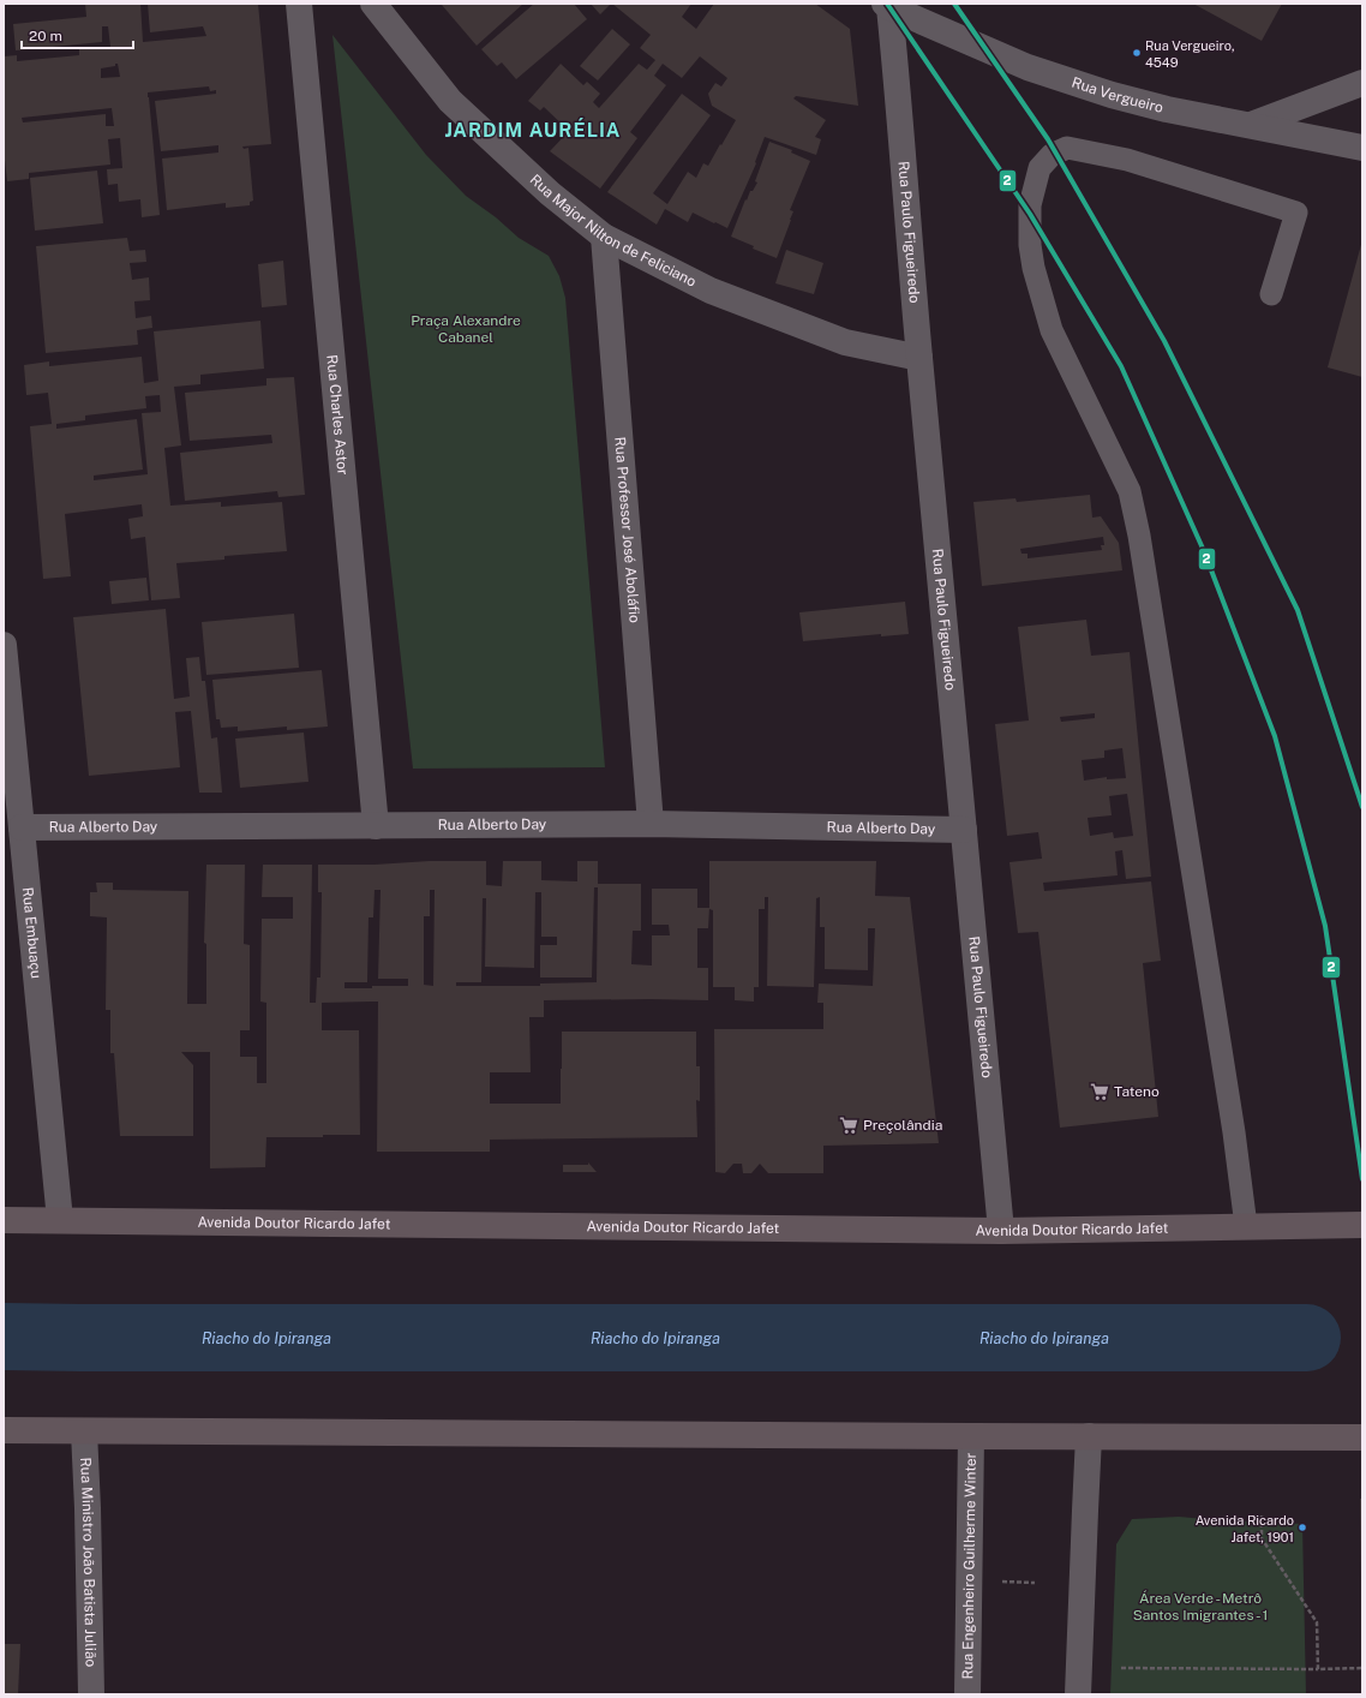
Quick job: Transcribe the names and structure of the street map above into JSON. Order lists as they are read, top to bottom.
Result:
{
  "streets": {
    "main road": ["Avenida Doutor Ricardo Jafet"],
    "street": [
      "Rua Vergueiro",
      "Rua Major Nilton de Feliciano",
      "Rua Paulo Figueiredo",
      "Rua Charles Astor",
      "Rua Professor José Aboláfio",
      "Rua Alberto Day",
      "Rua Embuaçu",
      "Rua Ministro João Batista Julião",
      "Rua Engenheiro Guilherme Winter"
    ]
  },
  "crossings": [
    ["Rua Vergueiro", "Rua Paulo Figueiredo"],
    ["Rua Major Nilton de Feliciano", "Rua Paulo Figueiredo"],
    ["Rua Major Nilton de Feliciano", "Rua Professor José Aboláfio"],
    ["Rua Paulo Figueiredo", "Rua Alberto Day"],
    ["Rua Paulo Figueiredo", "Avenida Doutor Ricardo Jafet"],
    ["Rua Charles Astor", "Rua Alberto Day"],
    ["Rua Professor José Aboláfio", "Rua Alberto Day"],
    ["Rua Alberto Day", "Rua Embuaçu"],
    ["Rua Embuaçu", "Avenida Doutor Ricardo Jafet"]
  ],
  "districts": ["JARDIM AURÉLIA"],
  "water": ["Riacho do Ipiranga"],
  "parks": ["Praça Alexandre Cabanel", "Área Verde - Metrô Santos Imigrantes - 1"],
  "places": {
    "other": ["Rua Vergueiro, 4549", "Avenida Ricardo Jafet, 1901"],
    "supermarket": ["Tateno", "Preçolândia"]
  },
  "lines": ["transit line 2"],
  "scale_bar": "20 m"
}
